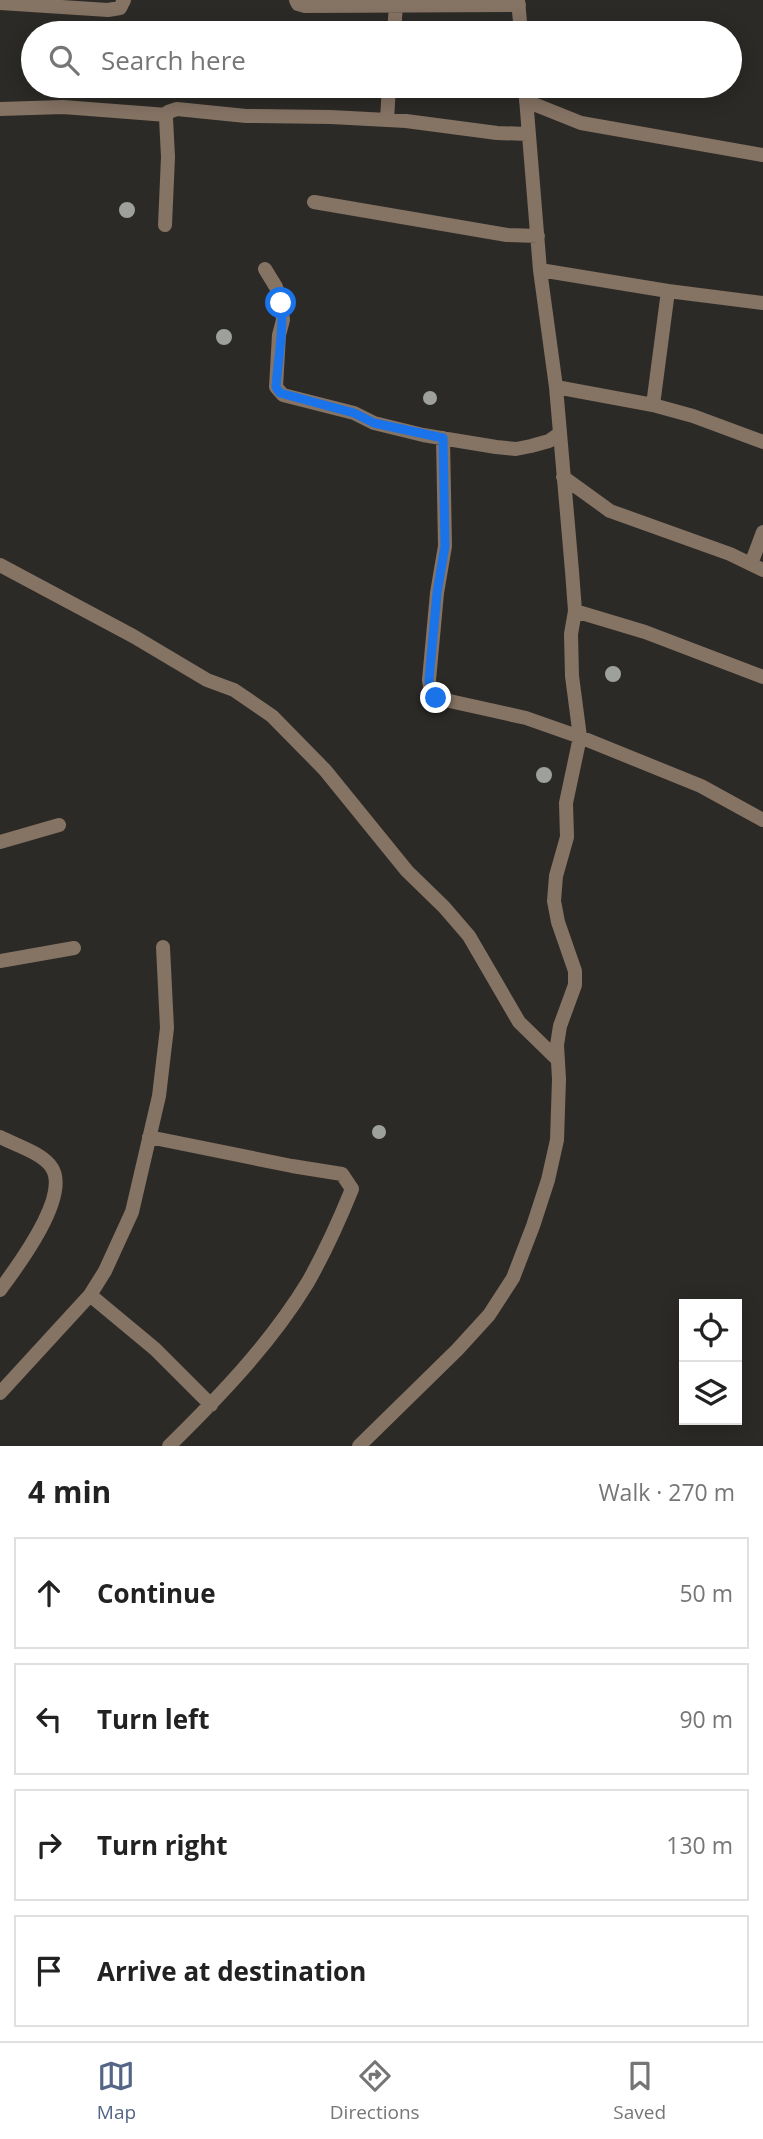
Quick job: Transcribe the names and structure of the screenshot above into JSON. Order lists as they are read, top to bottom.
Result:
{
  "page": {
    "search": "Search here",
    "heading": ["4 min", "Walk · 270 m"],
    "list": [
      ["Continue", "50 m"],
      ["Turn left", "90 m"],
      ["Turn right", "130 m"],
      "Arrive at destination"
    ],
    "nav": ["Map", "Directions", "Saved"]
  }
}
